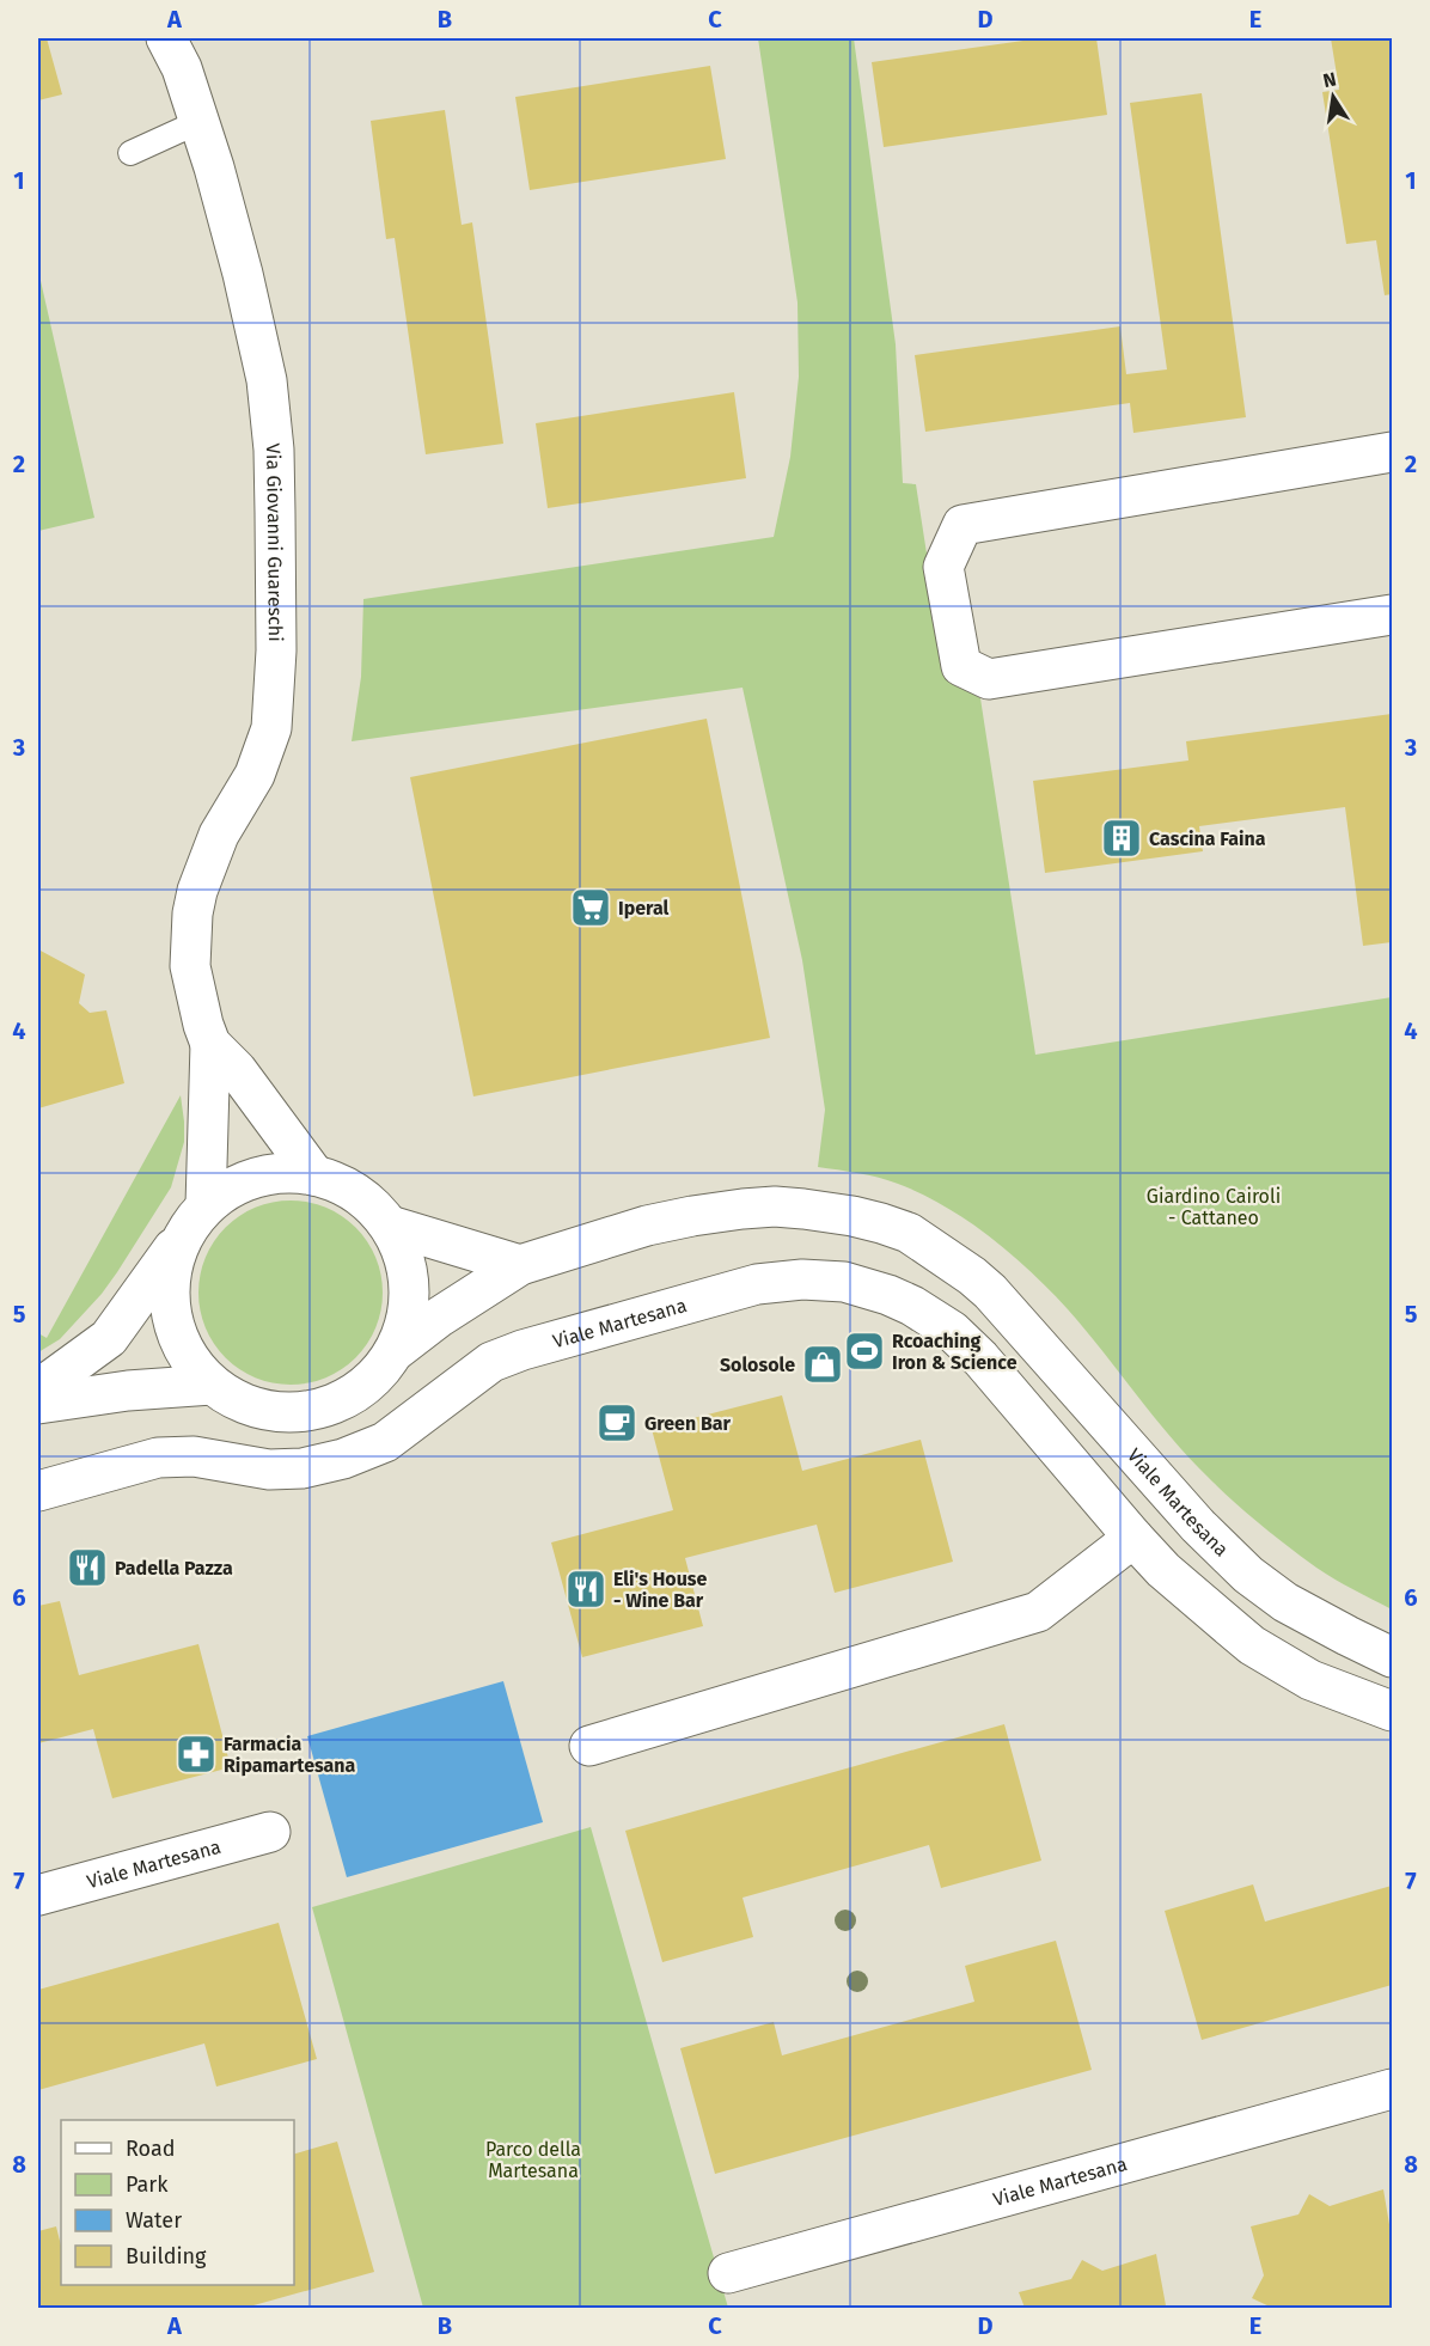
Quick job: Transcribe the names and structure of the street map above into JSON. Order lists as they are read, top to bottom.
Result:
{
  "streets": {
    "street": ["Via Giovanni Guareschi", "Viale Martesana"]
  },
  "crossings": [
    ["Via Giovanni Guareschi", "Viale Martesana"]
  ],
  "parks": ["Giardino Cairoli - Cattaneo", "Parco della Martesana"],
  "places": {
    "building": ["Cascina Faina"],
    "supermarket": ["Iperal"],
    "sports": ["Rcoaching Iron & Science"],
    "shop": ["Solosole"],
    "cafe": ["Green Bar"],
    "restaurant": ["Padella Pazza", "Eli's House - Wine Bar"],
    "pharmacy": ["Farmacia Ripamartesana"]
  },
  "legend": [
    "Road",
    "Park",
    "Water",
    "Building"
  ],
  "north": "top",
  "grid": {
    "columns": [
      "A",
      "B",
      "C",
      "D",
      "E"
    ],
    "rows": [
      "1",
      "2",
      "3",
      "4",
      "5",
      "6",
      "7",
      "8"
    ]
  }
}
